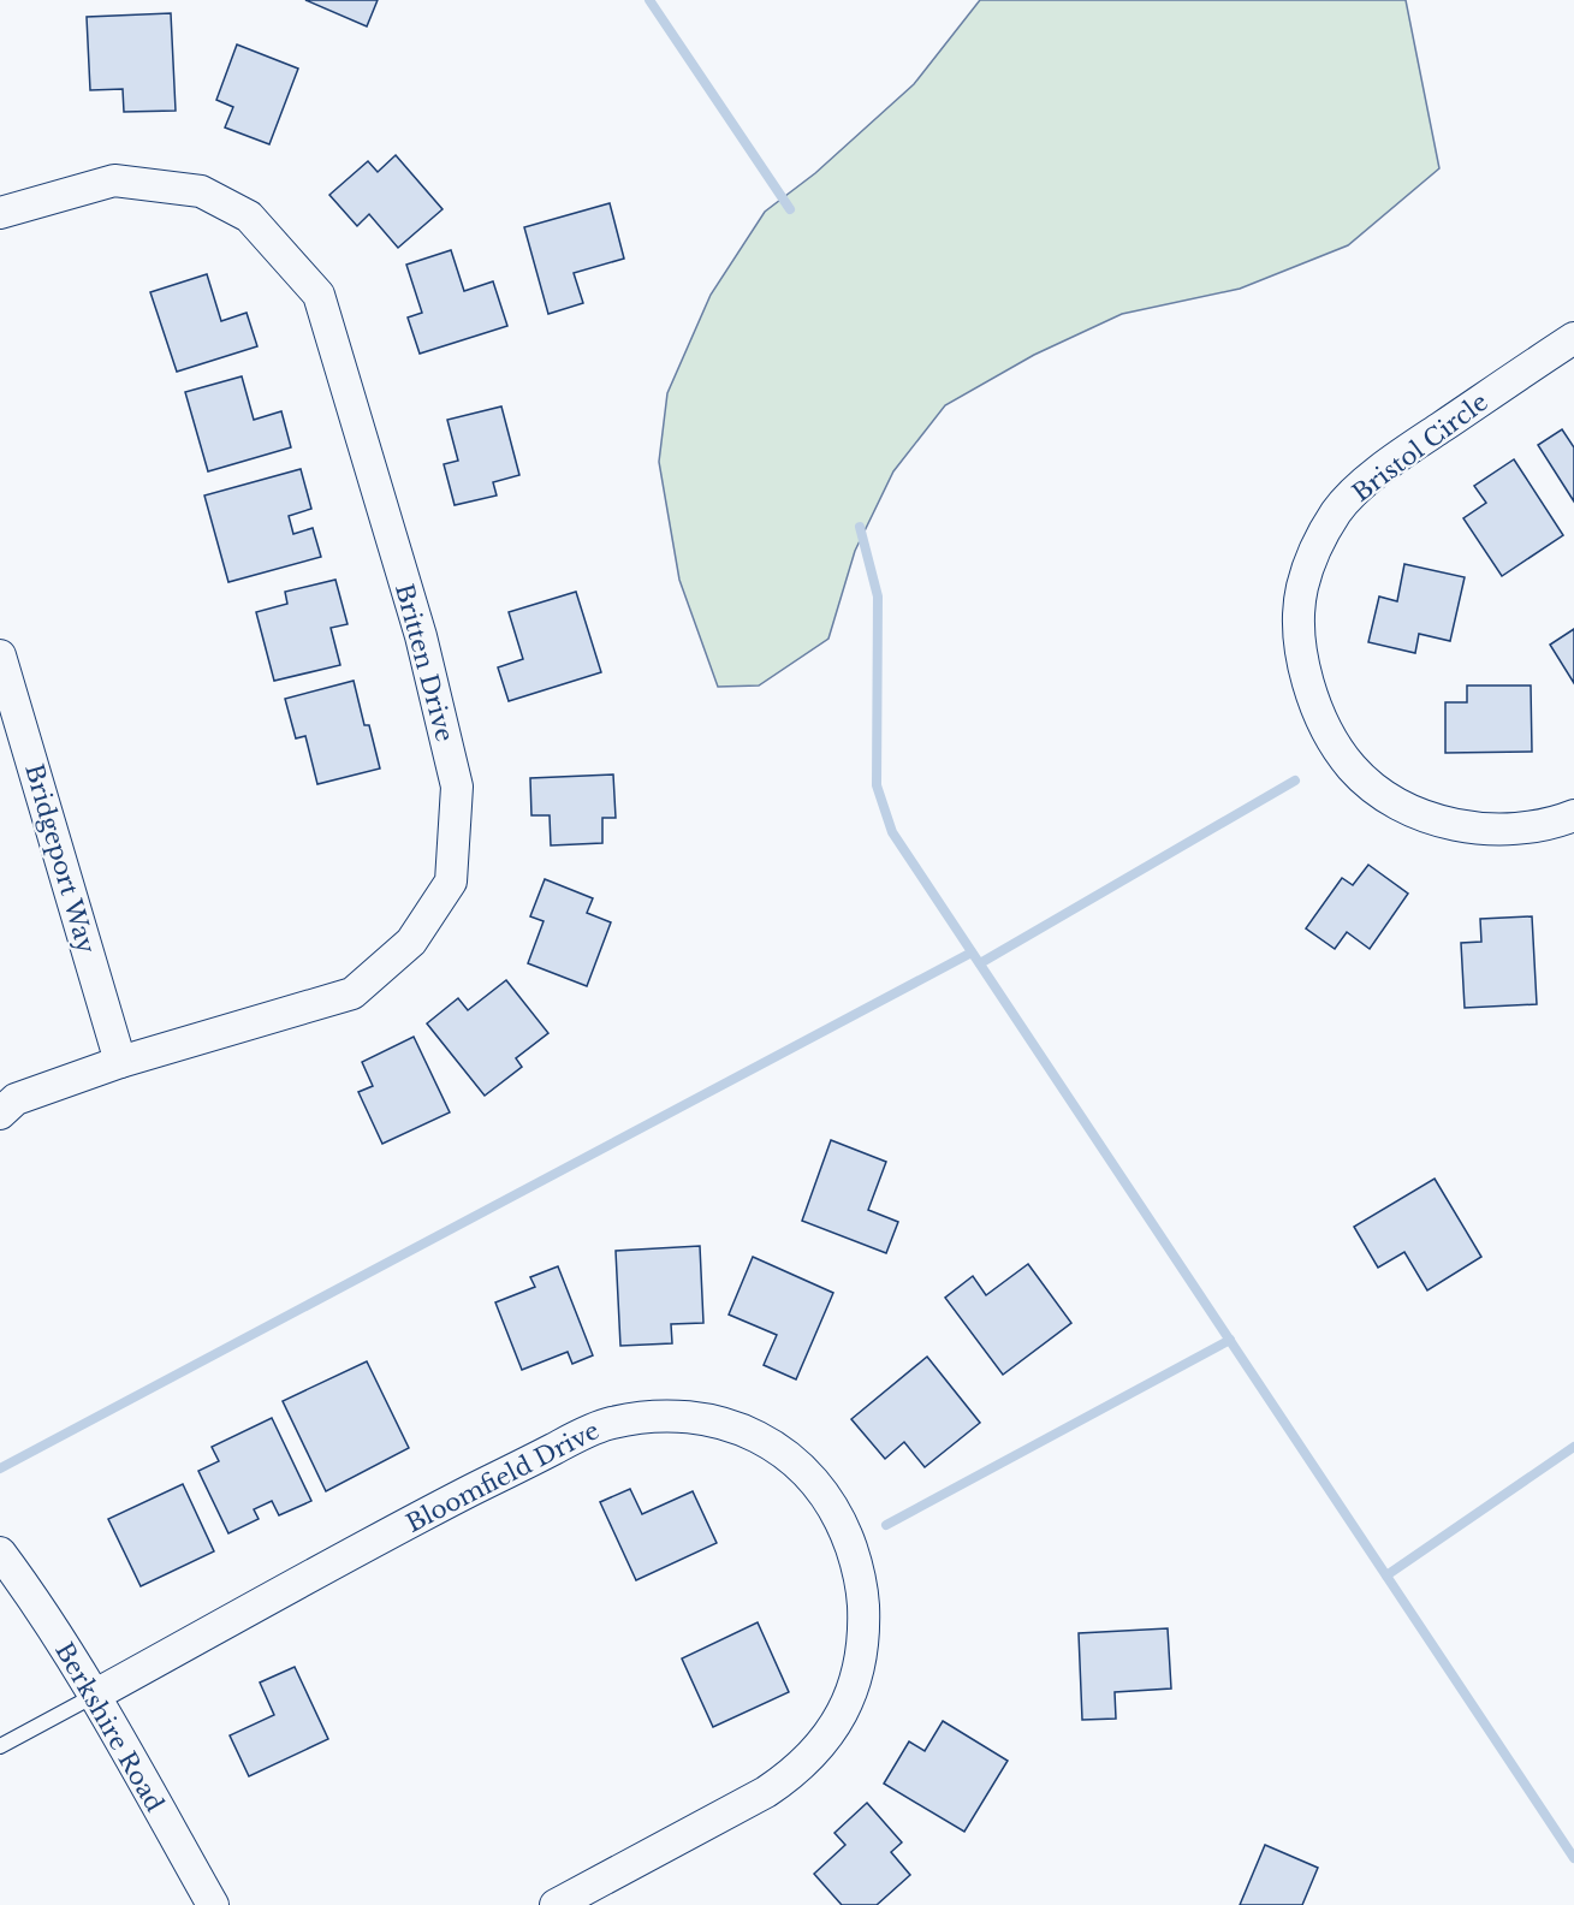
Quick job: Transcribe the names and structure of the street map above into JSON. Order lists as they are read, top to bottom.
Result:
{
  "streets": {
    "street": [
      "Bristol Circle",
      "Britten Drive",
      "Bridgeport Way",
      "Bloomfield Drive",
      "Berkshire Road"
    ]
  },
  "crossings": [
    ["Britten Drive", "Bridgeport Way"],
    ["Bloomfield Drive", "Berkshire Road"]
  ]
}
